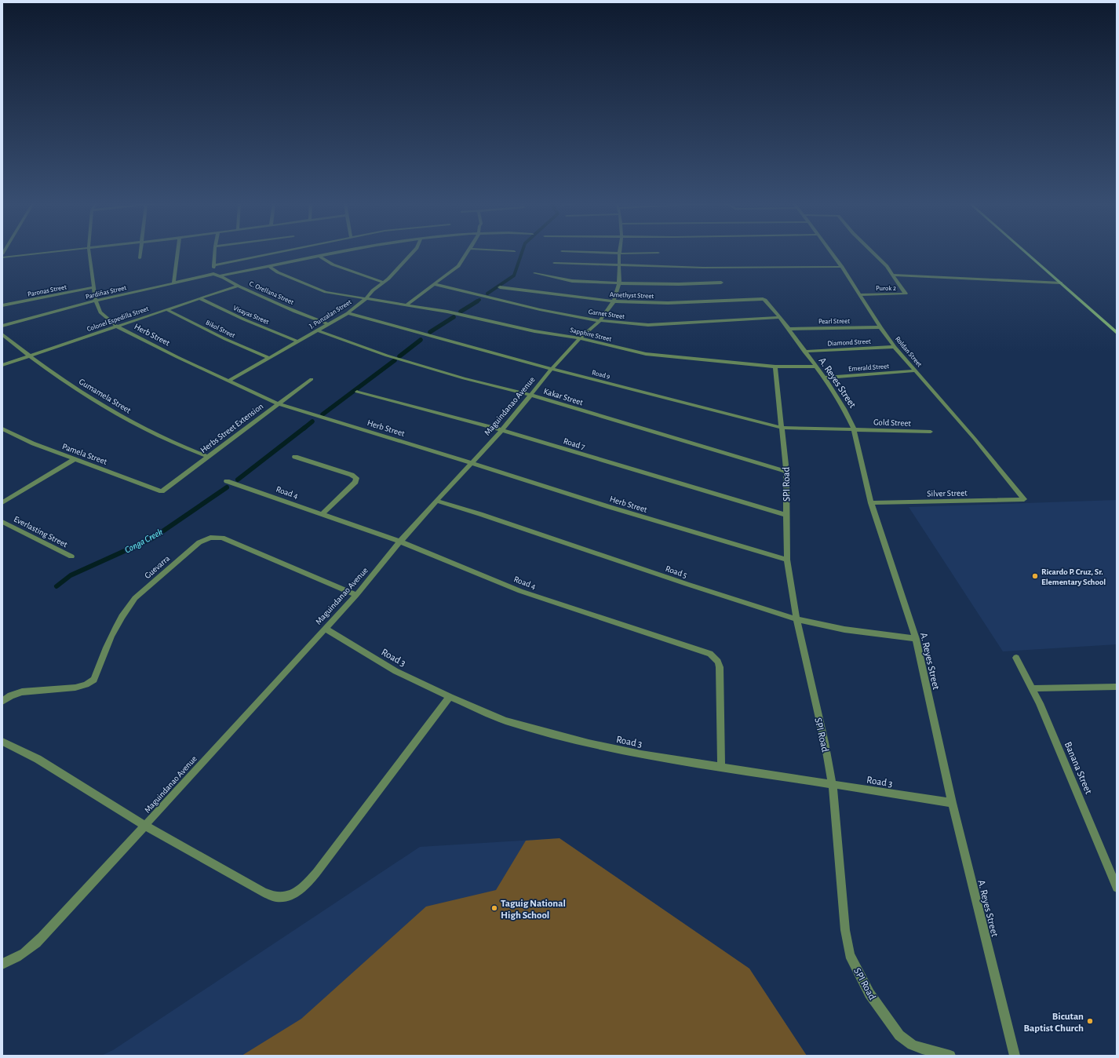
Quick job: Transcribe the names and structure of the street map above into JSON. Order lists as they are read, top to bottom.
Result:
{
  "streets": {
    "street": [
      "Purok 2",
      "Paronas Street",
      "Pardiñas Street",
      "C. Orellana Street",
      "Amethyst Street",
      "J. Punzalan Street",
      "Garnet Street",
      "Visayas Street",
      "Colonel Espedilla Street",
      "Pearl Street",
      "Bikol Street",
      "Herb Street",
      "Sapphire Street",
      "Diamond Street",
      "Roldan Street",
      "Emerald Street",
      "Road 9",
      "A. Reyes Street",
      "Gumamela Street",
      "Kakar Street",
      "Maguindanao Avenue",
      "Gold Street",
      "Herbs Street Extension",
      "Road 7",
      "Pamela Street",
      "SPI Road",
      "Road 4",
      "Silver Street",
      "Everlasting Street",
      "Guevarra",
      "Road 5",
      "Road 3",
      "Banana Street"
    ]
  },
  "crossings": [
    ["Purok 2", "Roldan Street"],
    ["Paronas Street", "Herb Street"],
    ["Pardiñas Street", "C. Orellana Street"],
    ["Pardiñas Street", "Herb Street"],
    ["C. Orellana Street", "J. Punzalan Street"],
    ["C. Orellana Street", "Colonel Espedilla Street"],
    ["Amethyst Street", "A. Reyes Street"],
    ["Amethyst Street", "Maguindanao Avenue"],
    ["J. Punzalan Street", "Visayas Street"],
    ["J. Punzalan Street", "Bikol Street"],
    ["J. Punzalan Street", "Herb Street"],
    ["J. Punzalan Street", "Sapphire Street"],
    ["J. Punzalan Street", "Road 9"],
    ["J. Punzalan Street", "Kakar Street"],
    ["Garnet Street", "A. Reyes Street"],
    ["Garnet Street", "Maguindanao Avenue"],
    ["Visayas Street", "Colonel Espedilla Street"],
    ["Colonel Espedilla Street", "Bikol Street"],
    ["Colonel Espedilla Street", "Herb Street"],
    ["Colonel Espedilla Street", "Gumamela Street"],
    ["Pearl Street", "Roldan Street"],
    ["Pearl Street", "A. Reyes Street"],
    ["Herb Street", "Maguindanao Avenue"],
    ["Herb Street", "Herbs Street Extension"],
    ["Herb Street", "SPI Road"],
    ["Sapphire Street", "A. Reyes Street"],
    ["Sapphire Street", "Maguindanao Avenue"],
    ["Sapphire Street", "SPI Road"],
    ["Diamond Street", "Roldan Street"],
    ["Diamond Street", "A. Reyes Street"],
    ["Roldan Street", "Emerald Street"],
    ["Roldan Street", "Silver Street"],
    ["Emerald Street", "A. Reyes Street"],
    ["Road 9", "A. Reyes Street"],
    ["Road 9", "Maguindanao Avenue"],
    ["Road 9", "Gold Street"],
    ["Road 9", "SPI Road"],
    ["A. Reyes Street", "Gold Street"],
    ["A. Reyes Street", "Silver Street"],
    ["A. Reyes Street", "Road 5"],
    ["A. Reyes Street", "Road 3"],
    ["Gumamela Street", "Herbs Street Extension"],
    ["Kakar Street", "Maguindanao Avenue"],
    ["Kakar Street", "SPI Road"],
    ["Maguindanao Avenue", "Road 7"],
    ["Maguindanao Avenue", "Road 4"],
    ["Maguindanao Avenue", "Guevarra"],
    ["Maguindanao Avenue", "Road 5"],
    ["Maguindanao Avenue", "Road 3"],
    ["Herbs Street Extension", "Pamela Street"],
    ["Road 7", "SPI Road"],
    ["SPI Road", "Road 5"],
    ["SPI Road", "Road 3"],
    ["Road 4", "Road 3"]
  ],
  "water": ["Conga Creek"],
  "places": ["Ricardo P. Cruz, Sr. Elementary School", "Taguig National High School", "Bicutan Baptist Church"]
}
